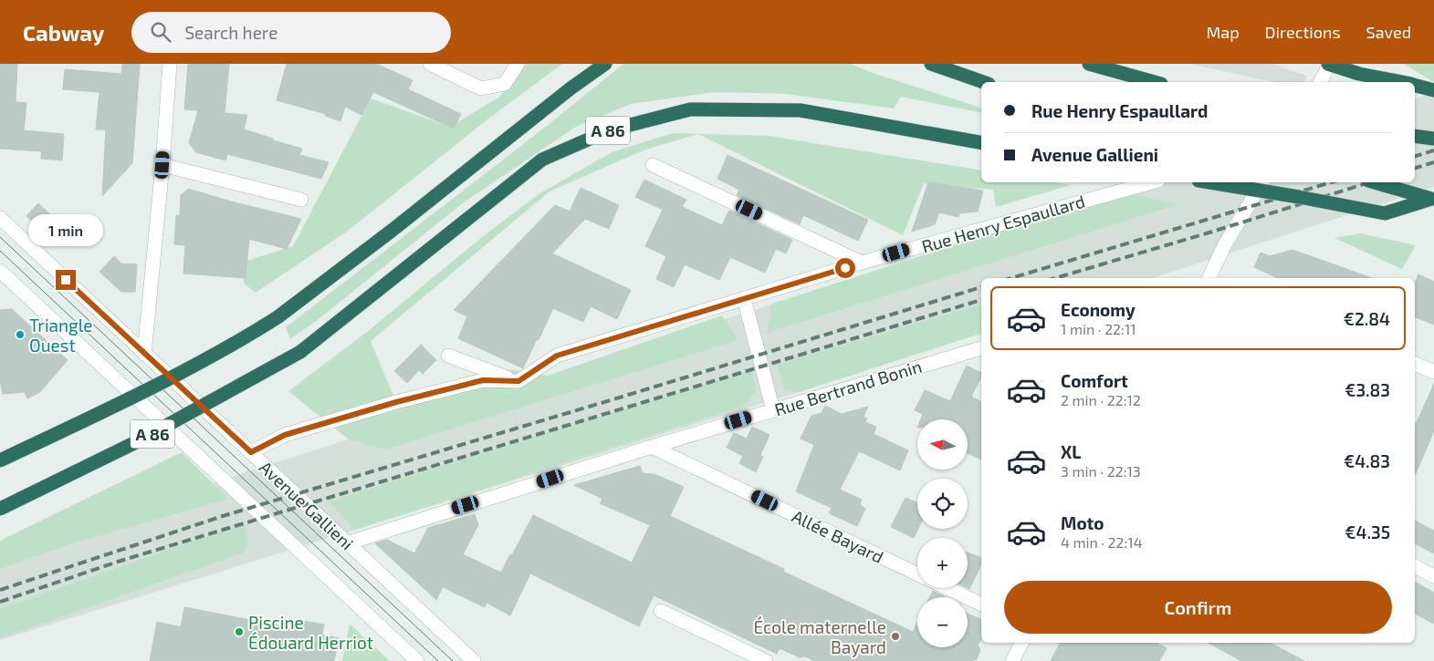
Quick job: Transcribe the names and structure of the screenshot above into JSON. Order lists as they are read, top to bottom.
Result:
{
  "streets": {
    "highway": ["A 86"],
    "street": [
      "Rue Henry Espaullard",
      "Rue Bertrand Bonin",
      "Avenue Gallieni",
      "Allée Bayard"
    ]
  },
  "crossings": [
    ["Rue Bertrand Bonin", "Avenue Gallieni"],
    ["Rue Bertrand Bonin", "Allée Bayard"]
  ],
  "places": ["Triangle Ouest", "Piscine Édouard Herriot", "École maternelle Bayard"],
  "north": "left",
  "page": {
    "header": "Cabway",
    "search": "Search here",
    "nav": ["Map", "Directions", "Saved"],
    "banner": ["Rue Henry Espaullard", "Avenue Gallieni"],
    "bubble": "1 min",
    "list": [
      {
        "name": "Economy",
        "note": "1 min · 22:11",
        "value": "€2.84"
      },
      {
        "name": "Comfort",
        "note": "2 min · 22:12",
        "value": "€3.83"
      },
      {
        "name": "XL",
        "note": "3 min · 22:13",
        "value": "€4.83"
      },
      {
        "name": "Moto",
        "note": "4 min · 22:14",
        "value": "€4.35"
      }
    ],
    "map_buttons": ["+", "−"],
    "buttons": "Confirm"
  }
}
